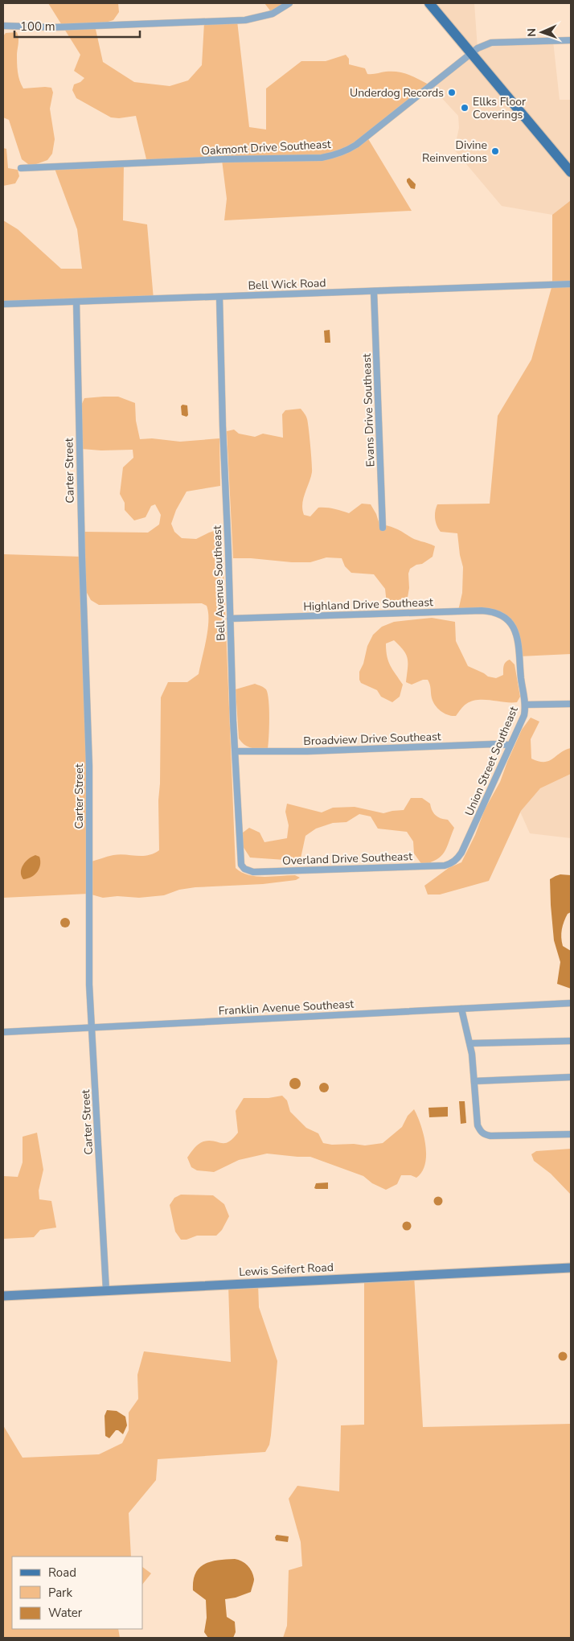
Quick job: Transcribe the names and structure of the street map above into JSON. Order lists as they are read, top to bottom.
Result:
{
  "streets": {
    "street": [
      "Oakmont Drive Southeast",
      "Bell Wick Road",
      "Evans Drive Southeast",
      "Carter Street",
      "Bell Avenue Southeast",
      "Highland Drive Southeast",
      "Broadview Drive Southeast",
      "Union Street Southeast",
      "Overland Drive Southeast",
      "Franklin Avenue Southeast",
      "Lewis Seifert Road"
    ]
  },
  "crossings": [
    ["Bell Wick Road", "Evans Drive Southeast"],
    ["Bell Wick Road", "Carter Street"],
    ["Bell Wick Road", "Bell Avenue Southeast"],
    ["Carter Street", "Franklin Avenue Southeast"],
    ["Carter Street", "Lewis Seifert Road"],
    ["Bell Avenue Southeast", "Highland Drive Southeast"],
    ["Bell Avenue Southeast", "Broadview Drive Southeast"],
    ["Bell Avenue Southeast", "Overland Drive Southeast"],
    ["Highland Drive Southeast", "Union Street Southeast"],
    ["Broadview Drive Southeast", "Union Street Southeast"],
    ["Union Street Southeast", "Overland Drive Southeast"]
  ],
  "places": ["Underdog Records", "Ellks Floor Coverings", "Divine Reinventions"],
  "legend": ["Road", "Park", "Water"],
  "scale_bar": "100 m",
  "north": "left"
}
